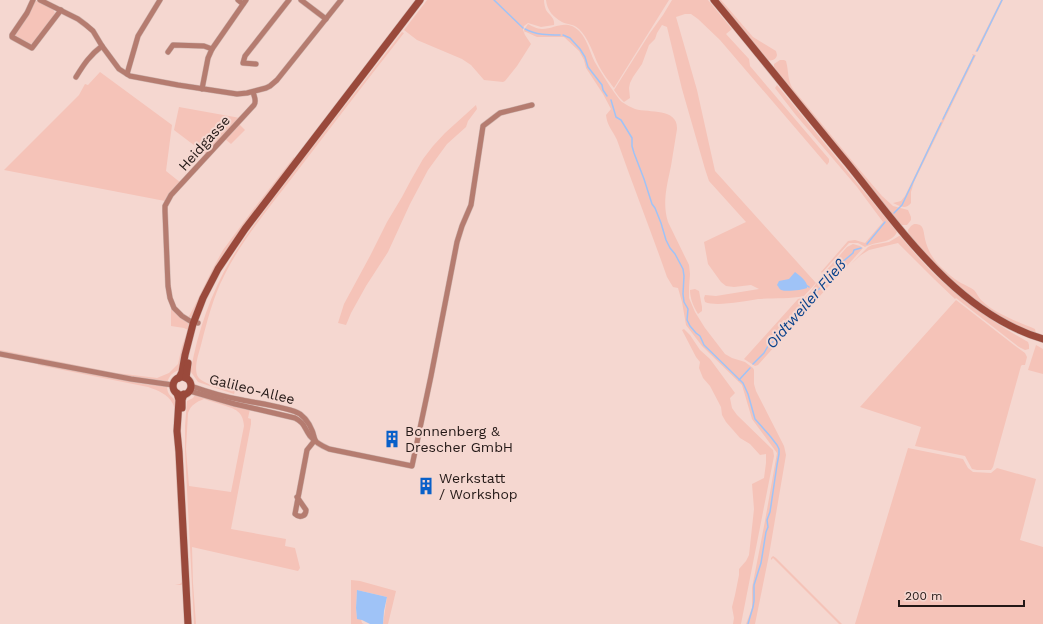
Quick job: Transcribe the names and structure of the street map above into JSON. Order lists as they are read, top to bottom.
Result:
{
  "streets": {
    "street": ["Heidgasse", "Galileo-Allee"]
  },
  "water": ["Oidtweiler Fließ"],
  "places": {
    "building": ["Bonnenberg & Drescher GmbH", "Werkstatt / Workshop"]
  },
  "scale_bar": "200 m"
}
